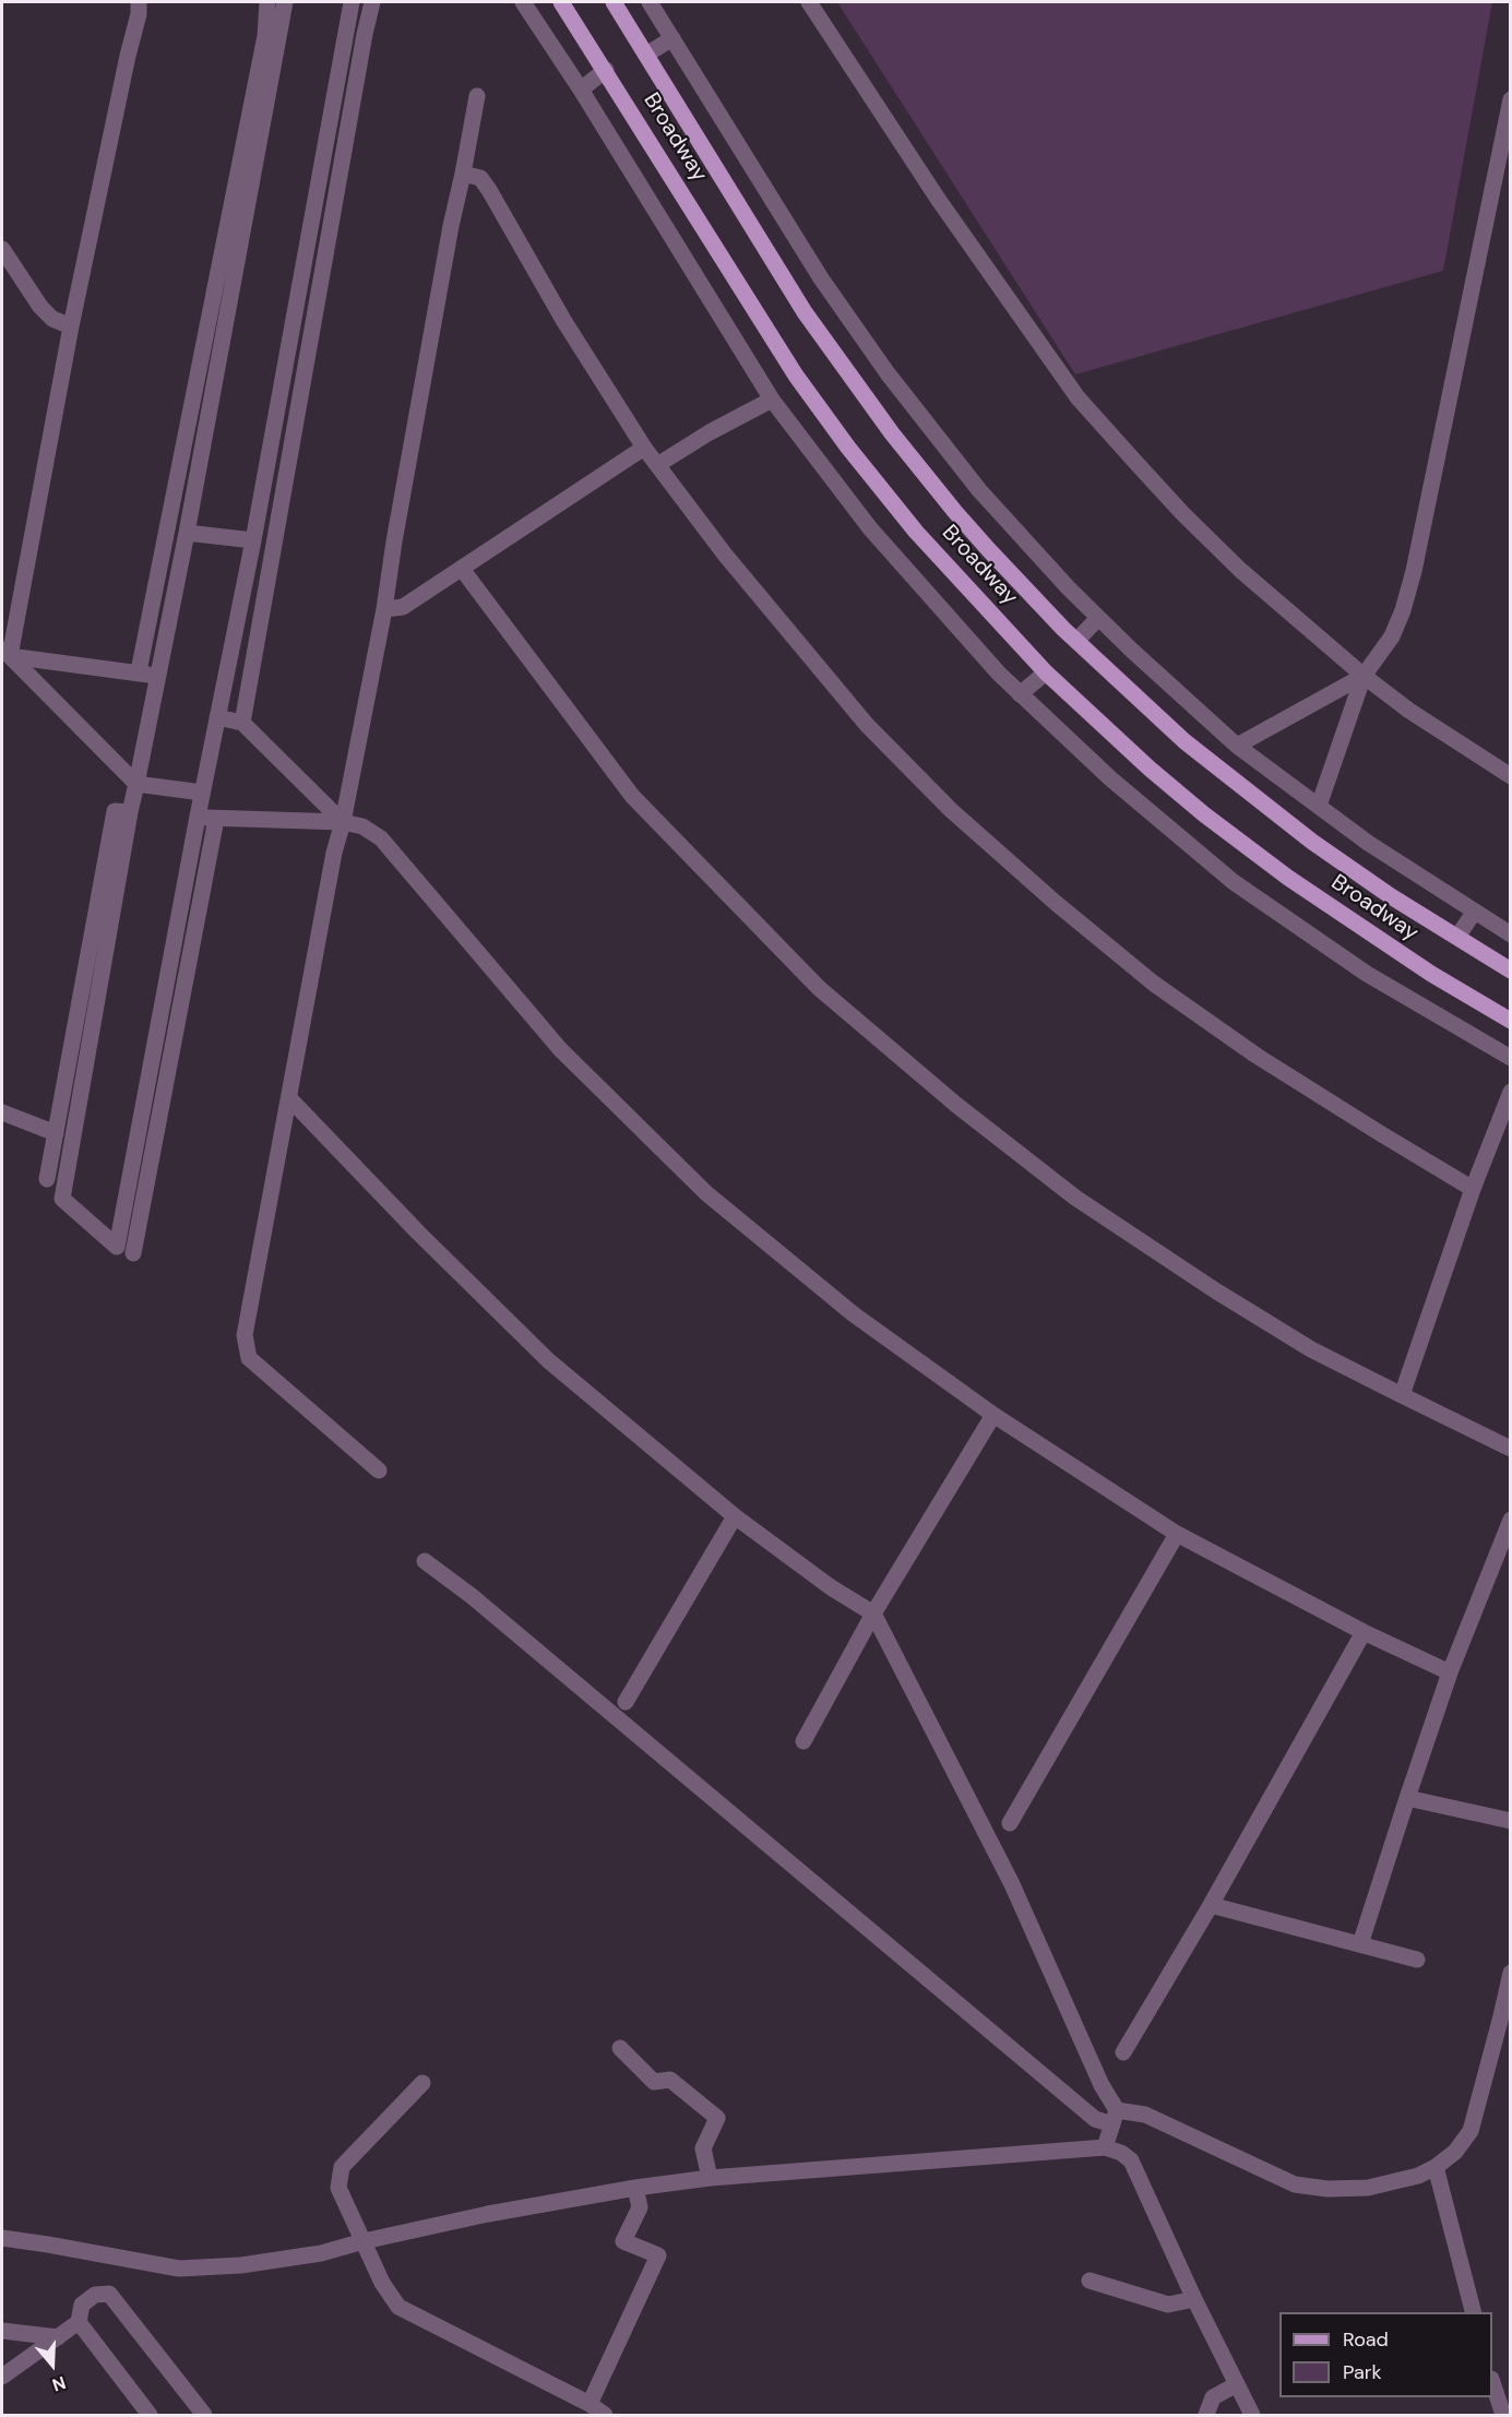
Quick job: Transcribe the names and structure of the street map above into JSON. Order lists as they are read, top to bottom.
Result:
{
  "streets": {
    "main road": ["Broadway"]
  },
  "legend": ["Road", "Park"],
  "north": "bottom"
}
